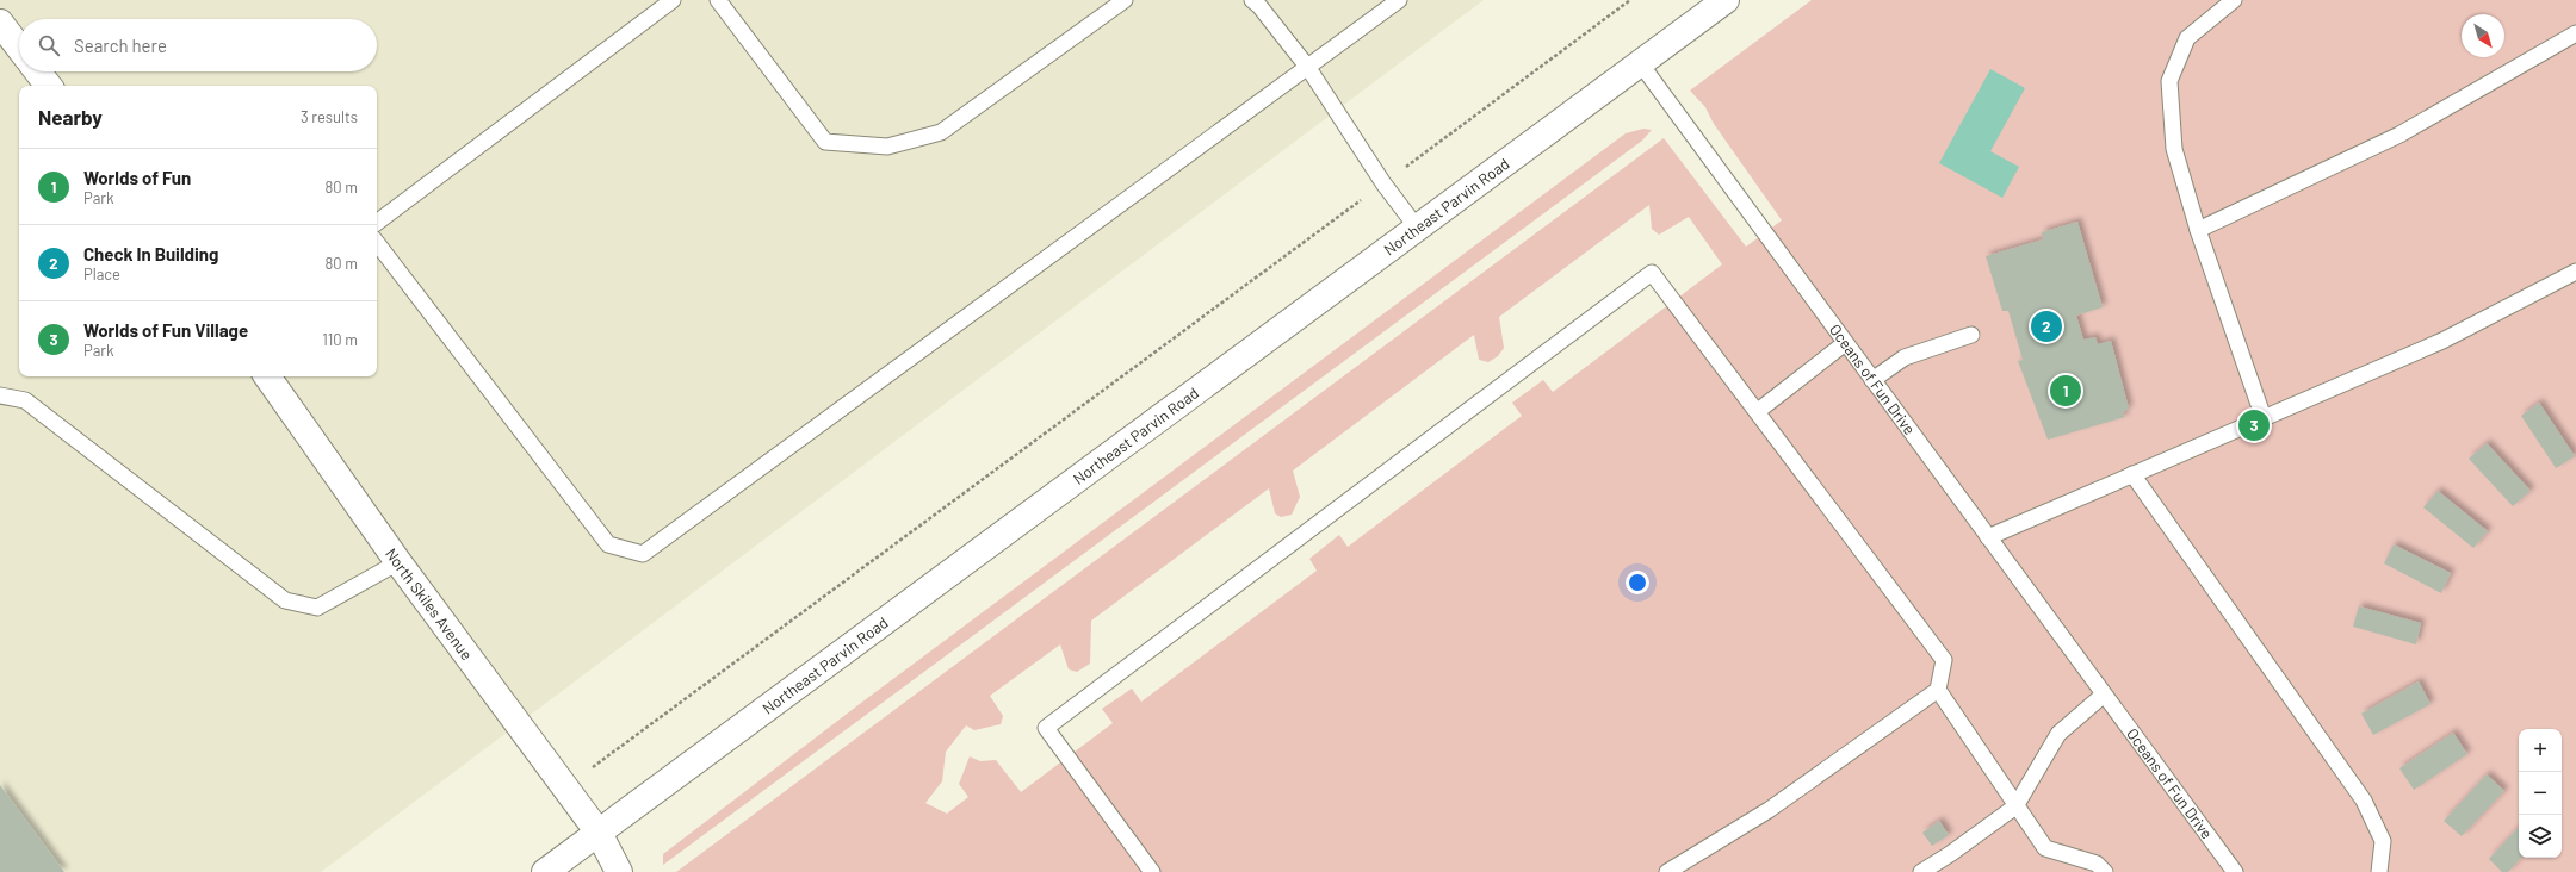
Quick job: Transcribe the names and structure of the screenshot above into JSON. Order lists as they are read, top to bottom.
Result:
{
  "streets": {
    "street": ["Northeast Parvin Road", "North Skiles Avenue"],
    "lane": ["Oceans of Fun Drive"]
  },
  "crossings": [
    ["Northeast Parvin Road", "Oceans of Fun Drive"],
    ["Northeast Parvin Road", "North Skiles Avenue"]
  ],
  "north": "bottom right",
  "page": {
    "search": "Search here",
    "heading": ["Nearby", "3 results"],
    "list": [
      {
        "mark": "1",
        "name": "Worlds of Fun",
        "note": "Park",
        "value": "80 m"
      },
      {
        "mark": "2",
        "name": "Check In Building",
        "note": "Place",
        "value": "80 m"
      },
      {
        "mark": "3",
        "name": "Worlds of Fun Village",
        "note": "Park",
        "value": "110 m"
      }
    ],
    "pins": ["2", "1", "3"],
    "map_buttons": ["+", "−"]
  }
}
